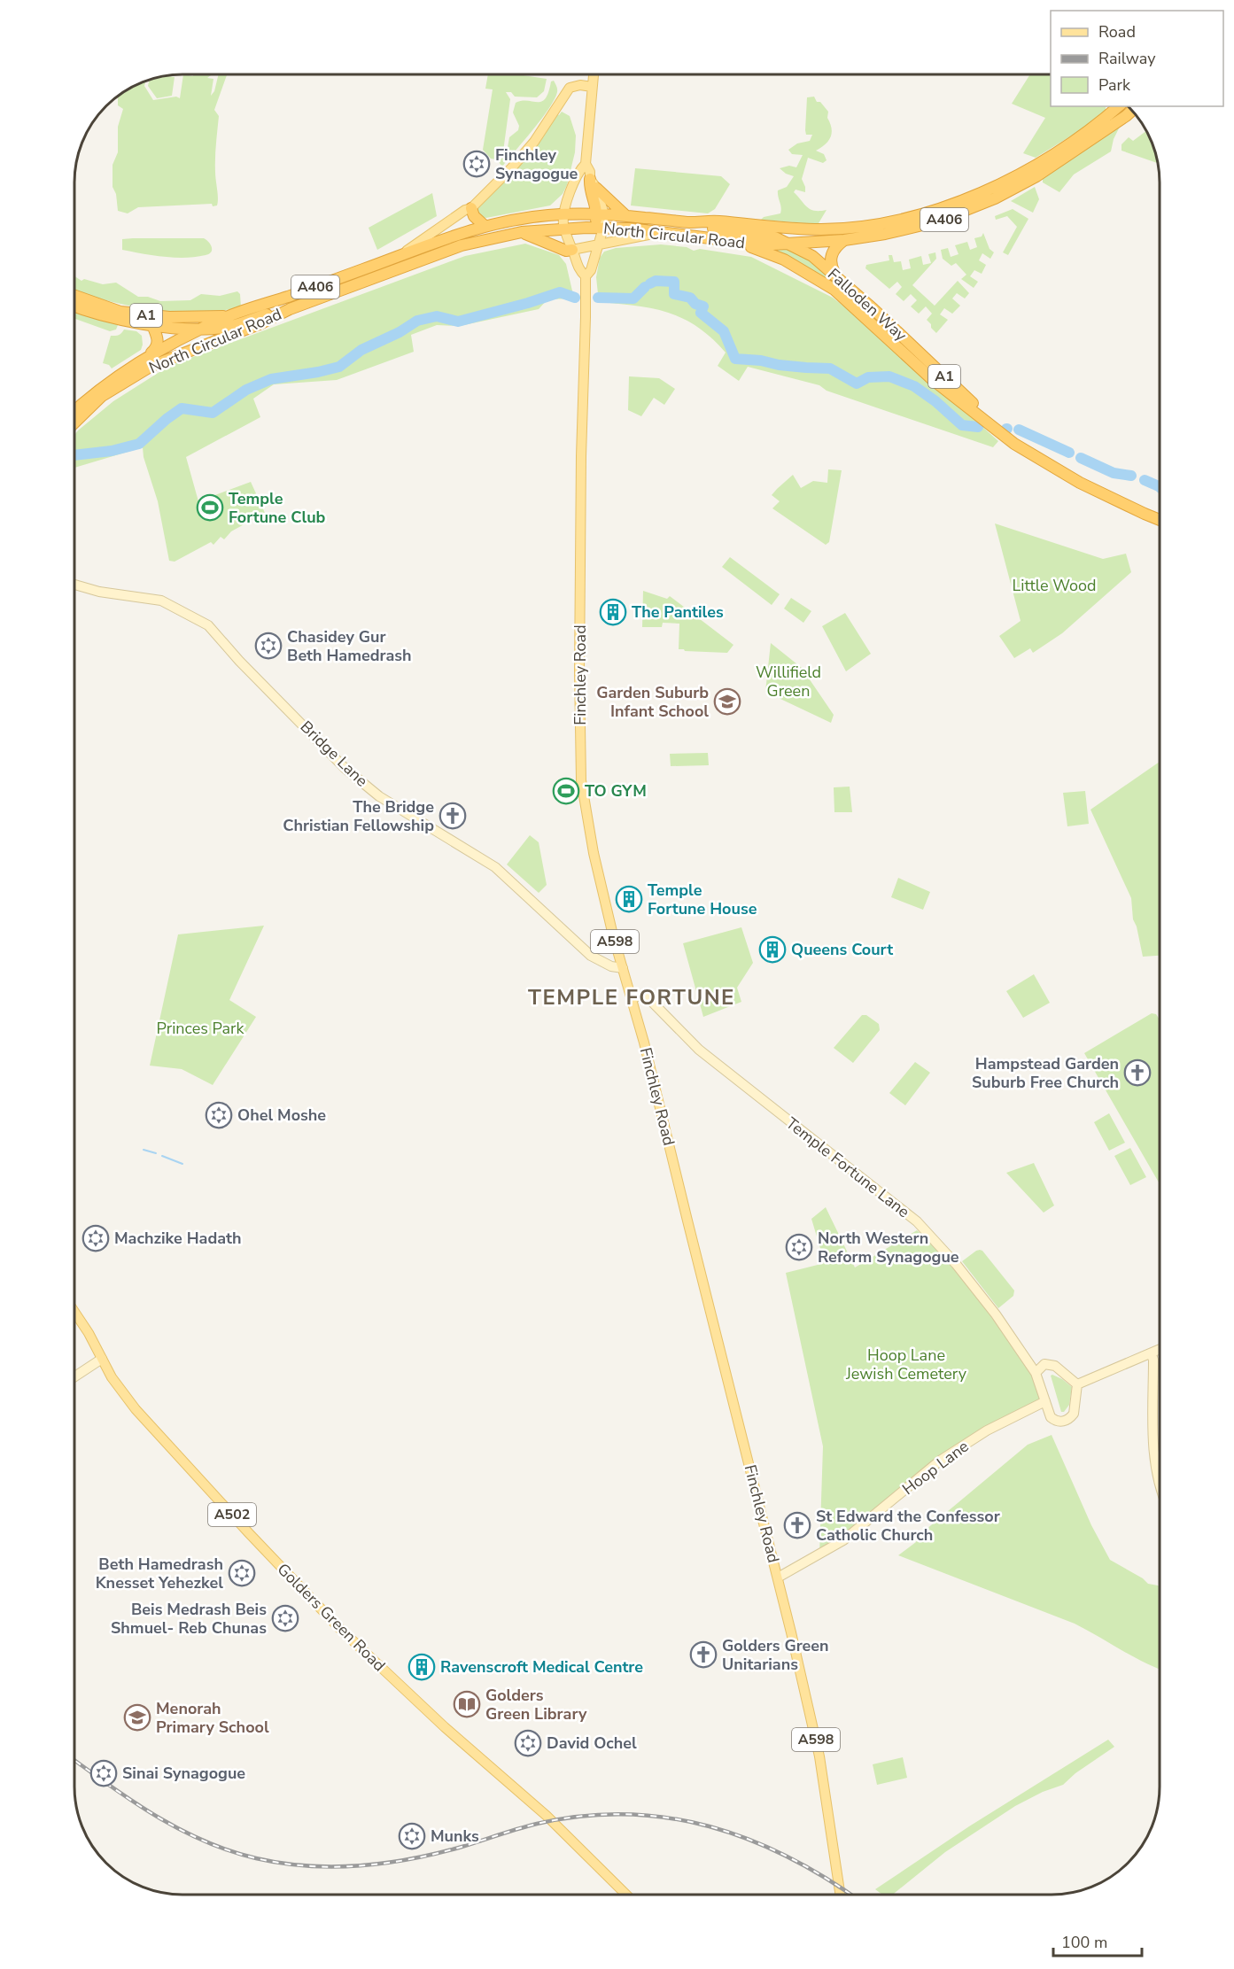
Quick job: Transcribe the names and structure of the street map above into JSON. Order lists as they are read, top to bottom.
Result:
{
  "streets": {
    "highway": [
      "A406",
      "North Circular Road",
      "Falloden Way",
      "A1"
    ],
    "main road": [
      "Finchley Road",
      "A598",
      "A502",
      "Golders Green Road"
    ],
    "street": ["Bridge Lane", "Temple Fortune Lane", "Hoop Lane"]
  },
  "crossings": [
    ["A406", "North Circular Road"],
    ["A406", "Finchley Road"],
    ["North Circular Road", "Falloden Way"],
    ["North Circular Road", "A1"],
    ["North Circular Road", "Finchley Road"],
    ["North Circular Road", "A598"],
    ["Finchley Road", "Bridge Lane"],
    ["Finchley Road", "A598"],
    ["Finchley Road", "Temple Fortune Lane"],
    ["Finchley Road", "Hoop Lane"]
  ],
  "districts": ["TEMPLE FORTUNE"],
  "parks": [
    "Little Wood",
    "Willifield Green",
    "Princes Park",
    "Hoop Lane Jewish Cemetery"
  ],
  "places": {
    "synagogue": [
      "Finchley Synagogue",
      "Chasidey Gur Beth Hamedrash",
      "Ohel Moshe",
      "Machzike Hadath",
      "North Western Reform Synagogue",
      "Beth Hamedrash Knesset Yehezkel",
      "Beis Medrash Beis Shmuel- Reb Chunas",
      "David Ochel",
      "Sinai Synagogue",
      "Munks"
    ],
    "sports": ["Temple Fortune Club", "TO GYM"],
    "building": [
      "The Pantiles",
      "Temple Fortune House",
      "Queens Court",
      "Ravenscroft Medical Centre"
    ],
    "school or university": ["Garden Suburb Infant School", "Menorah Primary School"],
    "church": [
      "The Bridge Christian Fellowship",
      "Hampstead Garden Suburb Free Church",
      "St Edward the Confessor Catholic Church",
      "Golders Green Unitarians"
    ],
    "library": ["Golders Green Library"]
  },
  "legend": ["Road", "Railway", "Park"],
  "scale_bar": "100 m"
}
